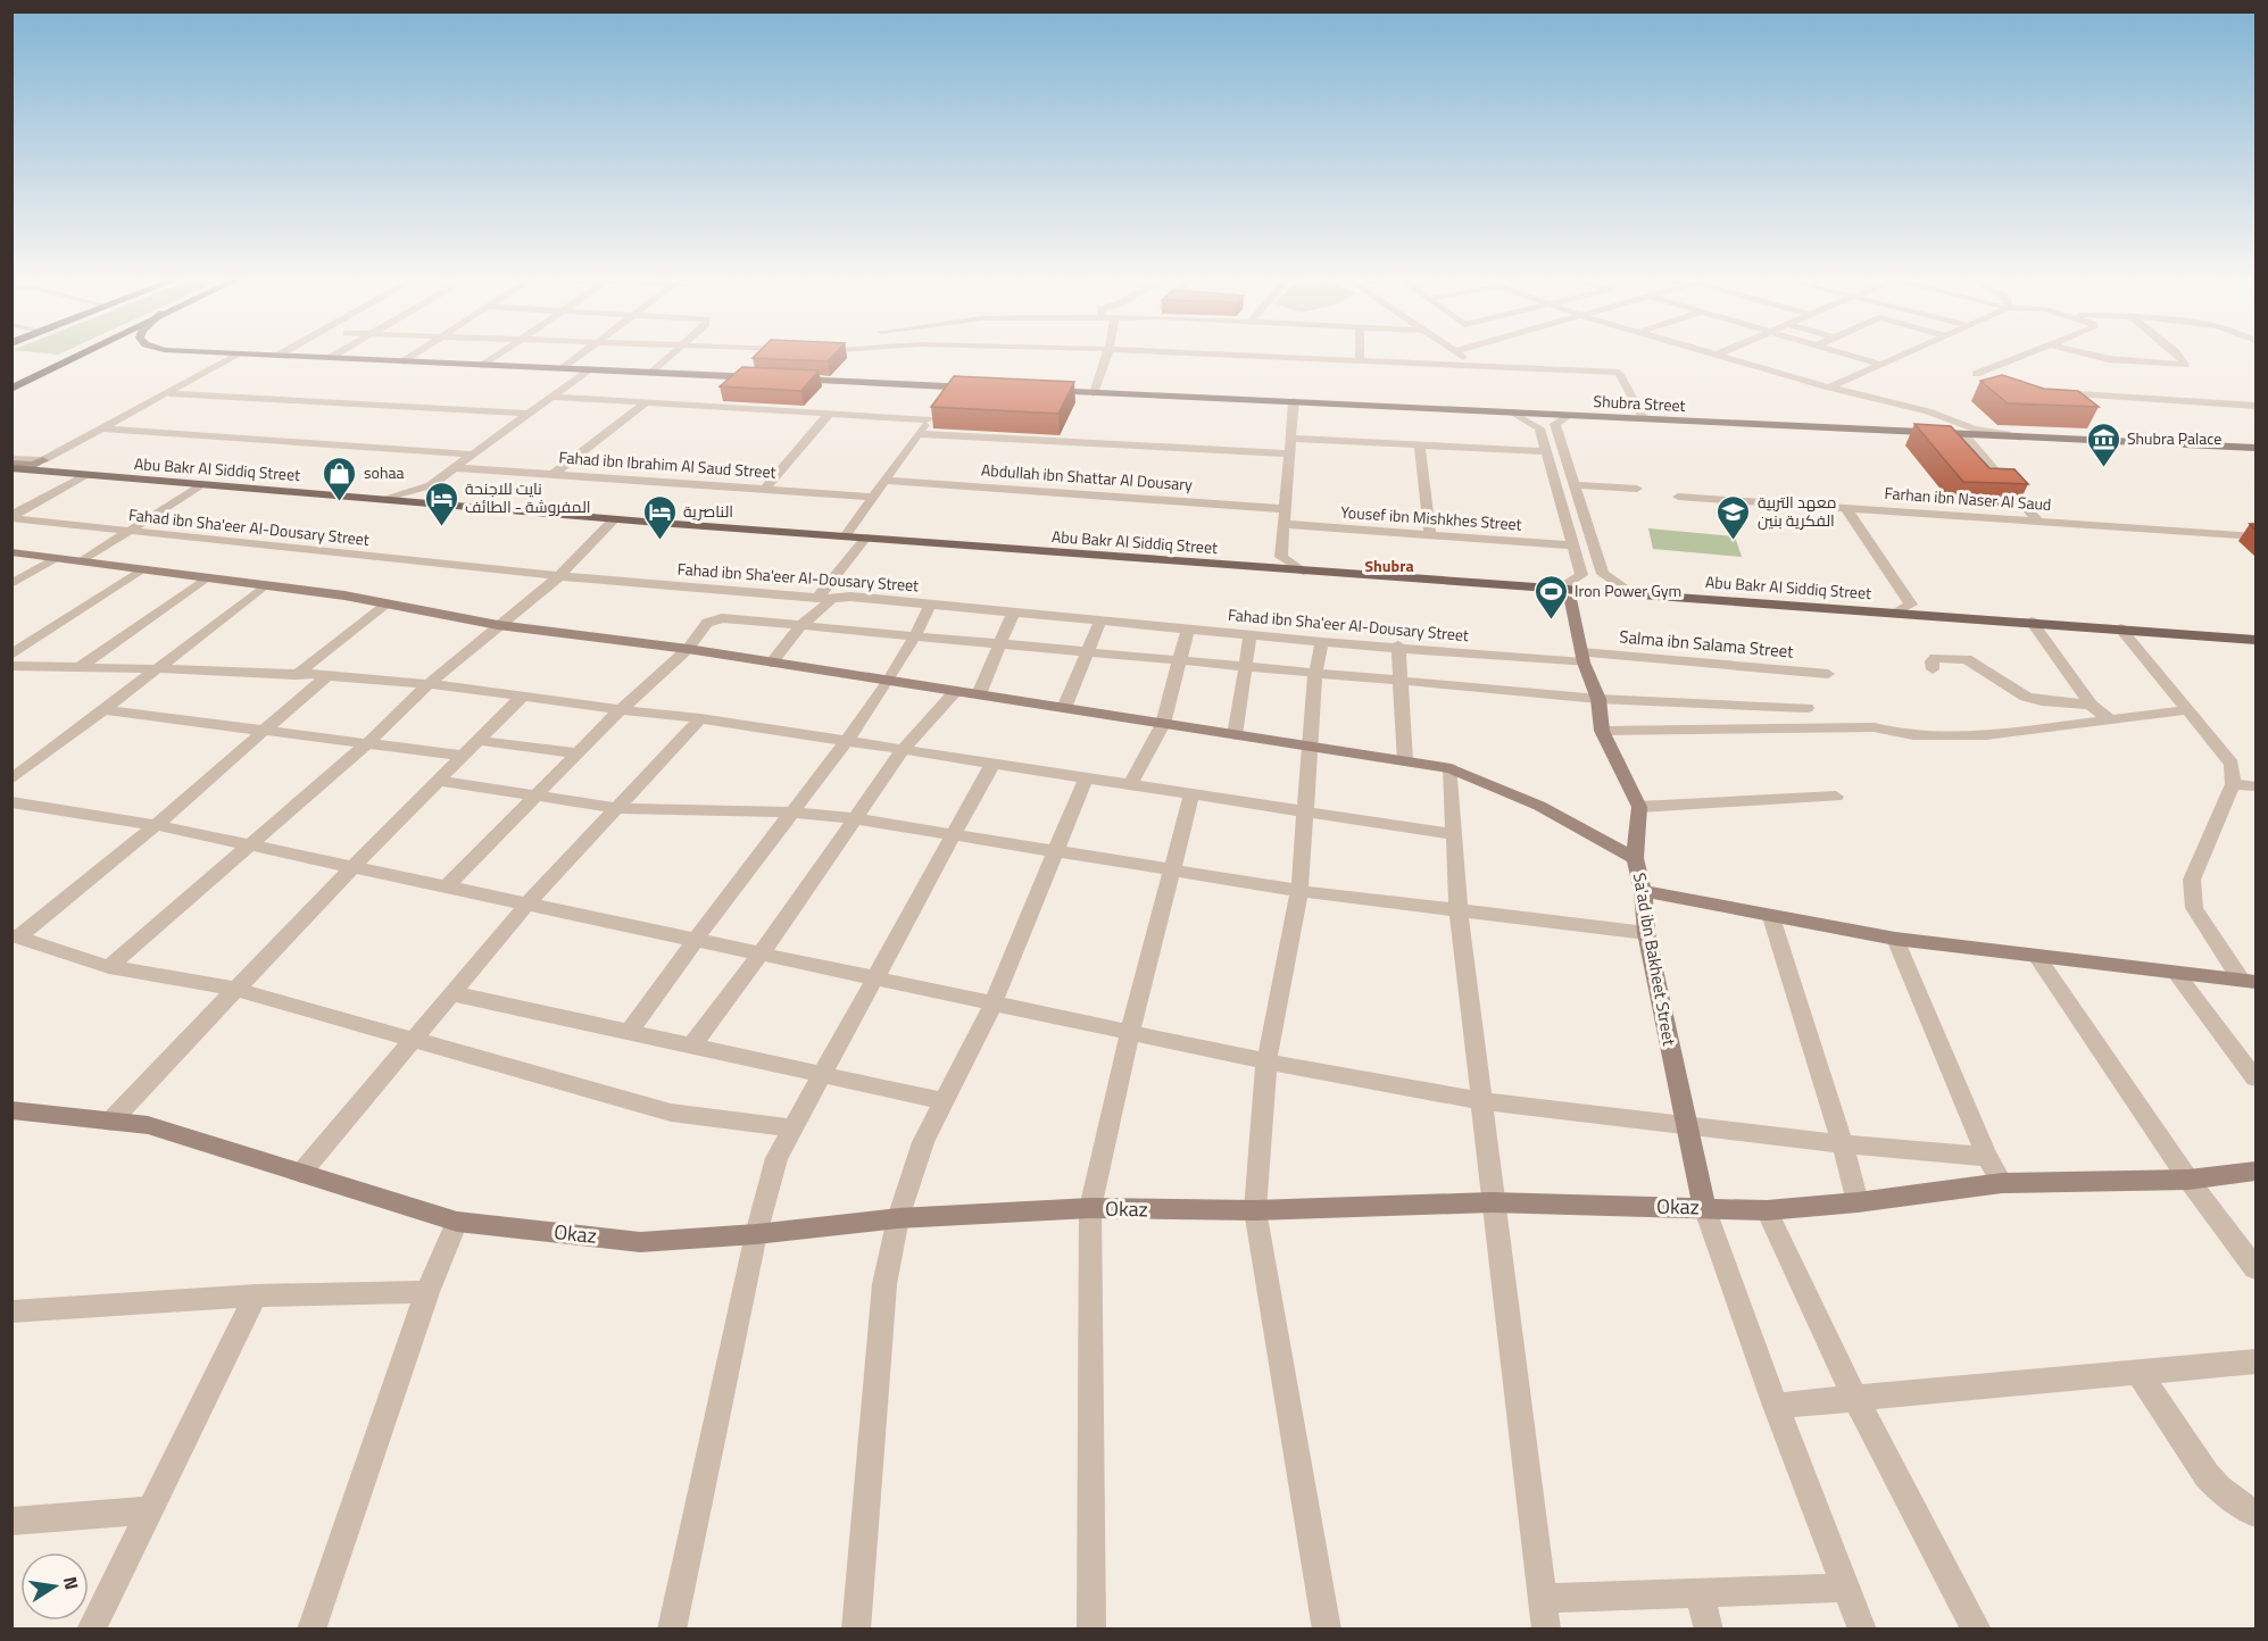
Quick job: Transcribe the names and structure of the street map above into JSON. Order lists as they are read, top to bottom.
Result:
{
  "streets": {
    "main road": ["Shubra Street", "Abu Bakr Al Siddiq Street"],
    "street": [
      "Fahad ibn Ibrahim Al Saud Street",
      "Abdullah ibn Shattar Al Dousary",
      "Farhan ibn Naser Al Saud",
      "Yousef ibn Mishkhes Street",
      "Fahad ibn Sha'eer Al-Dousary Street",
      "Salma ibn Salama Street",
      "Sa'ad ibn Bakheet Street",
      "Okaz"
    ]
  },
  "crossings": [
    ["Fahad ibn Sha'eer Al-Dousary Street", "Salma ibn Salama Street"],
    ["Sa'ad ibn Bakheet Street", "Okaz"]
  ],
  "districts": ["Shubra"],
  "places": {
    "museum": ["Shubra Palace"],
    "shop": ["sohaa"],
    "hotel": ["نايت للاجنحة المفروشة - الطائف", "الناصرية"],
    "school or university": ["معهد التربية الفكرية بنين"],
    "sports": ["Iron Power Gym"]
  },
  "north": "right"
}
